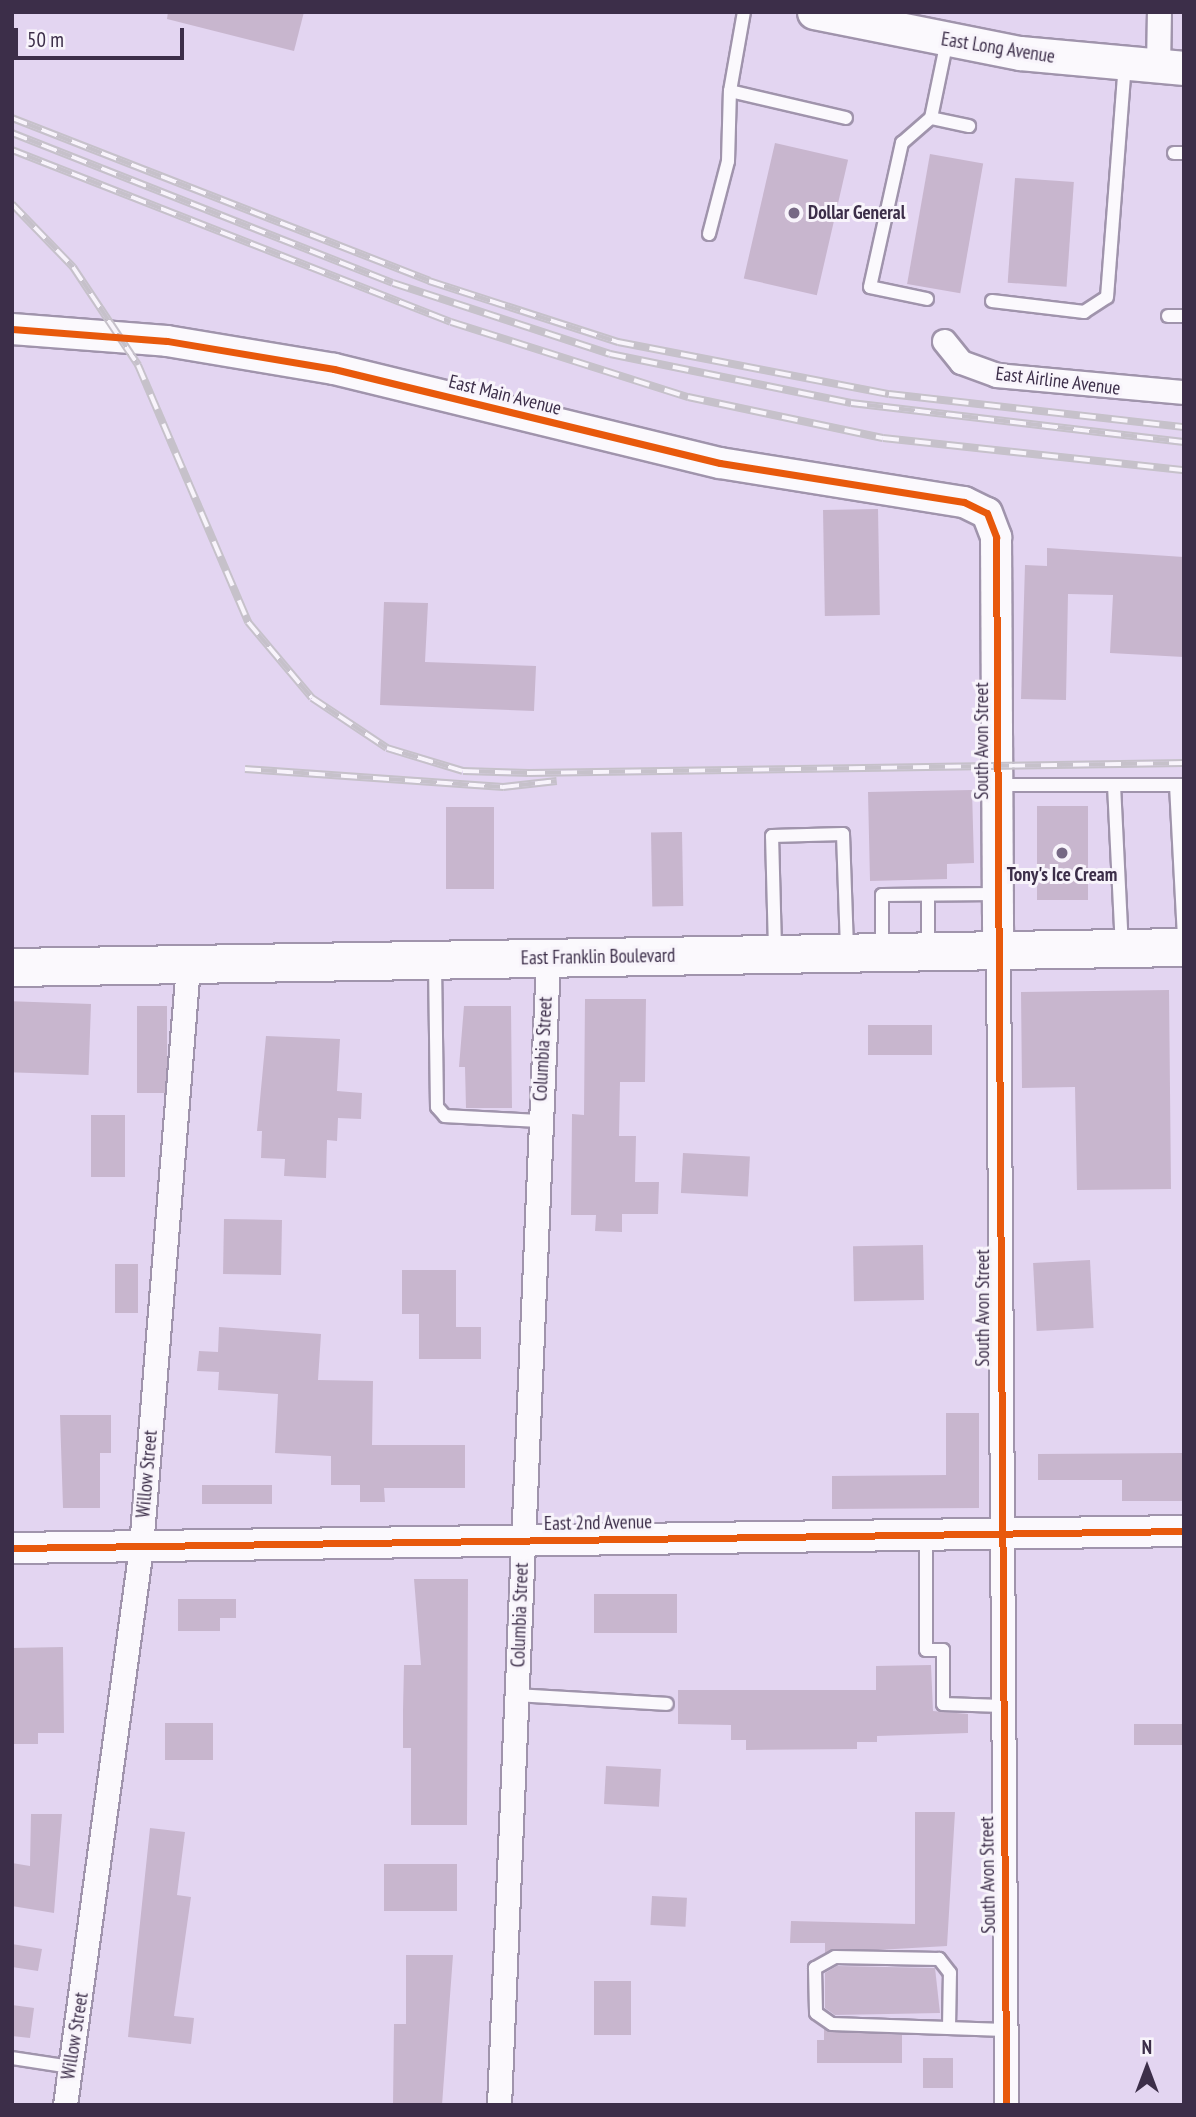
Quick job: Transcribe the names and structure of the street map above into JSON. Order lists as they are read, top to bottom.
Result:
{
  "streets": {
    "main road": ["East Long Avenue", "East Franklin Boulevard"],
    "street": [
      "East Airline Avenue",
      "East Main Avenue",
      "South Avon Street",
      "Columbia Street",
      "Willow Street",
      "East 2nd Avenue"
    ]
  },
  "crossings": [
    ["East Main Avenue", "South Avon Street"],
    ["South Avon Street", "East Franklin Boulevard"],
    ["South Avon Street", "East 2nd Avenue"],
    ["East Franklin Boulevard", "Columbia Street"],
    ["East Franklin Boulevard", "Willow Street"],
    ["Columbia Street", "East 2nd Avenue"],
    ["Willow Street", "East 2nd Avenue"]
  ],
  "places": ["Dollar General", "Tony's Ice Cream"],
  "scale_bar": "50 m",
  "north": "top"
}
